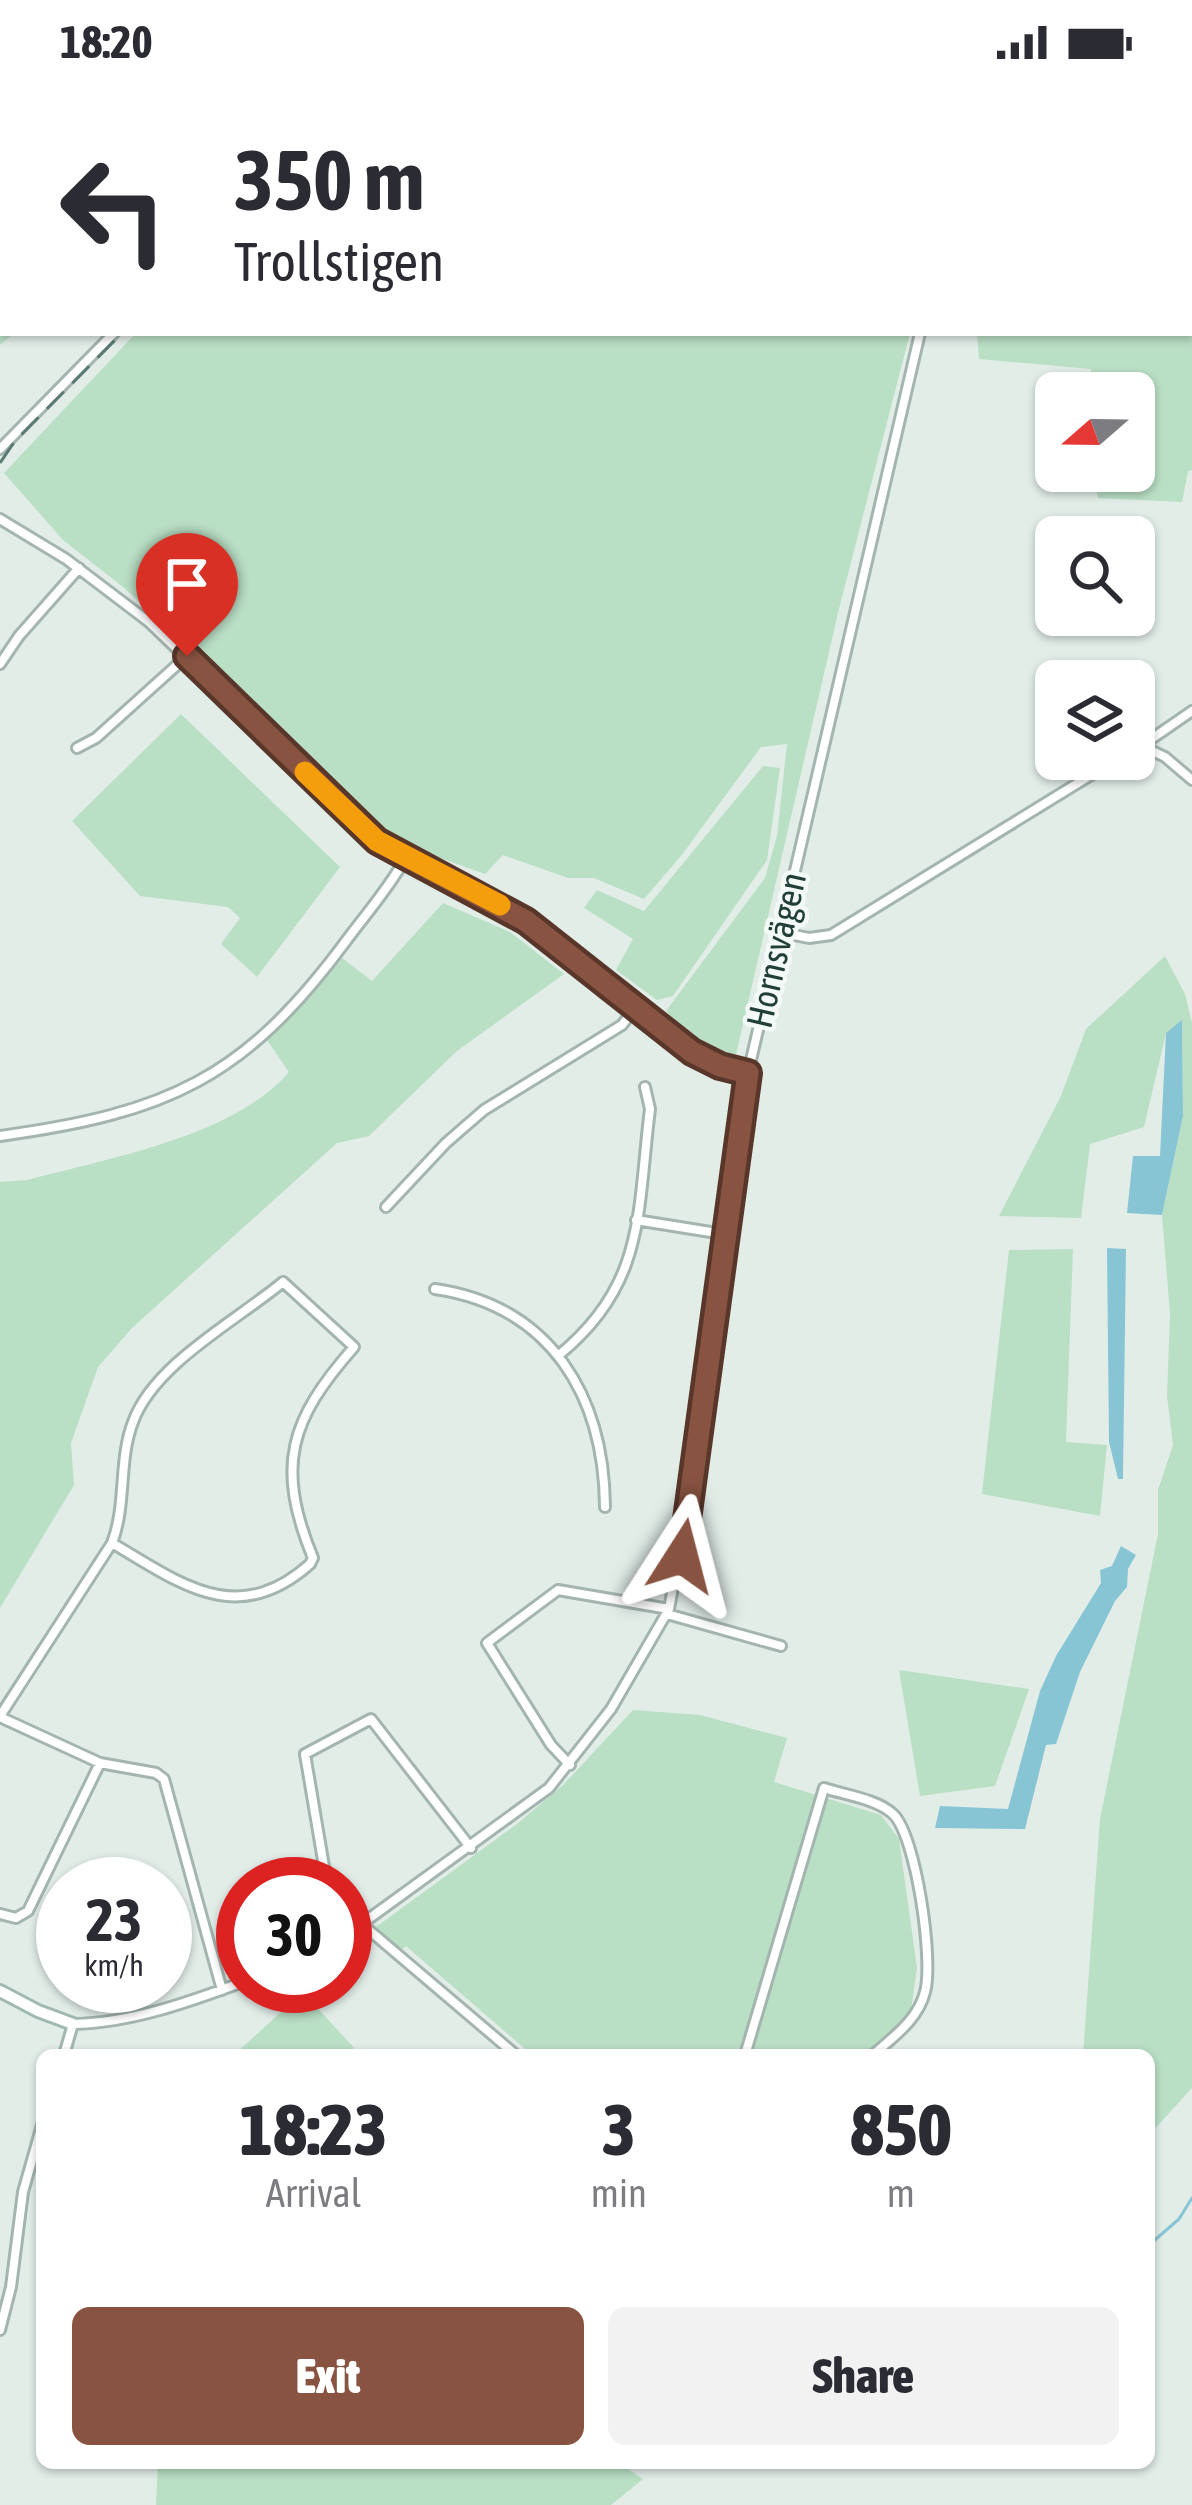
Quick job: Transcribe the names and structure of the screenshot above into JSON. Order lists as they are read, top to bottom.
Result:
{
  "streets": {
    "street": ["Hornsvägen"]
  },
  "north": "left",
  "page": {
    "status": "18:20",
    "turn": ["350 m", "Trollstigen"],
    "speed": "23 km/h",
    "limit": "30",
    "eta": [
      "18:23",
      "Arrival",
      "3",
      "min",
      "850",
      "m"
    ],
    "buttons": ["Exit", "Share"]
  }
}
